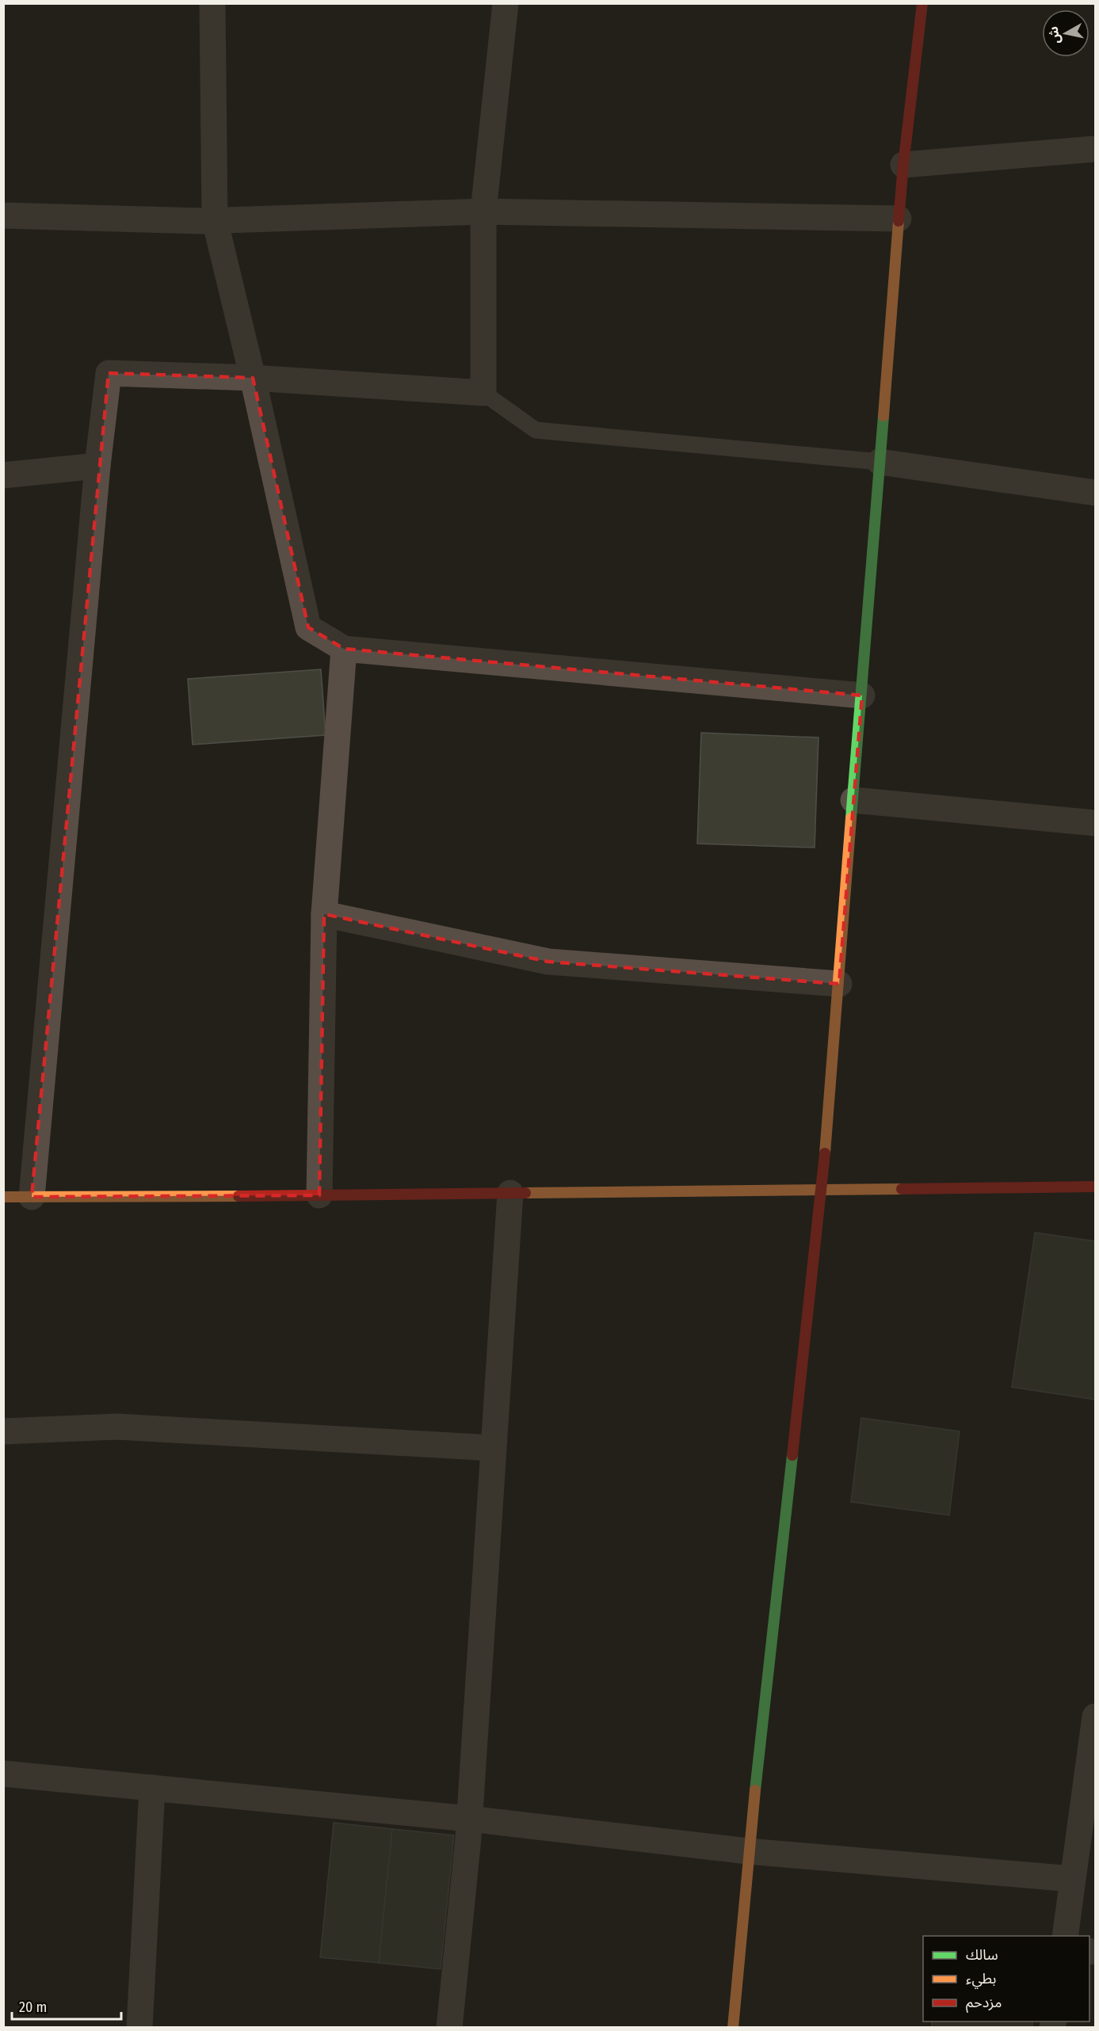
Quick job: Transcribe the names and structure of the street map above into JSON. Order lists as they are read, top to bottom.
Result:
{
  "legend": ["سالك", "بطيء", "مزدحم"],
  "scale_bar": "20 m",
  "north": "left"
}
